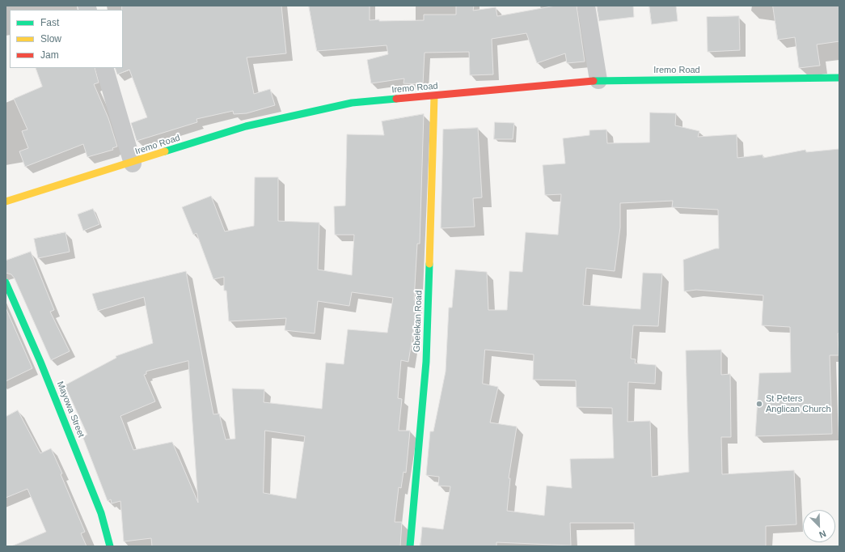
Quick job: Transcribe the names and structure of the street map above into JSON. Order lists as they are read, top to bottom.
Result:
{
  "streets": {
    "street": ["Iremo Road", "Gbelekan Road", "Mayowa Street"]
  },
  "crossings": [
    ["Iremo Road", "Gbelekan Road"]
  ],
  "places": ["St Peters Anglican Church"],
  "legend": ["Fast", "Slow", "Jam"],
  "north": "bottom right"
}
